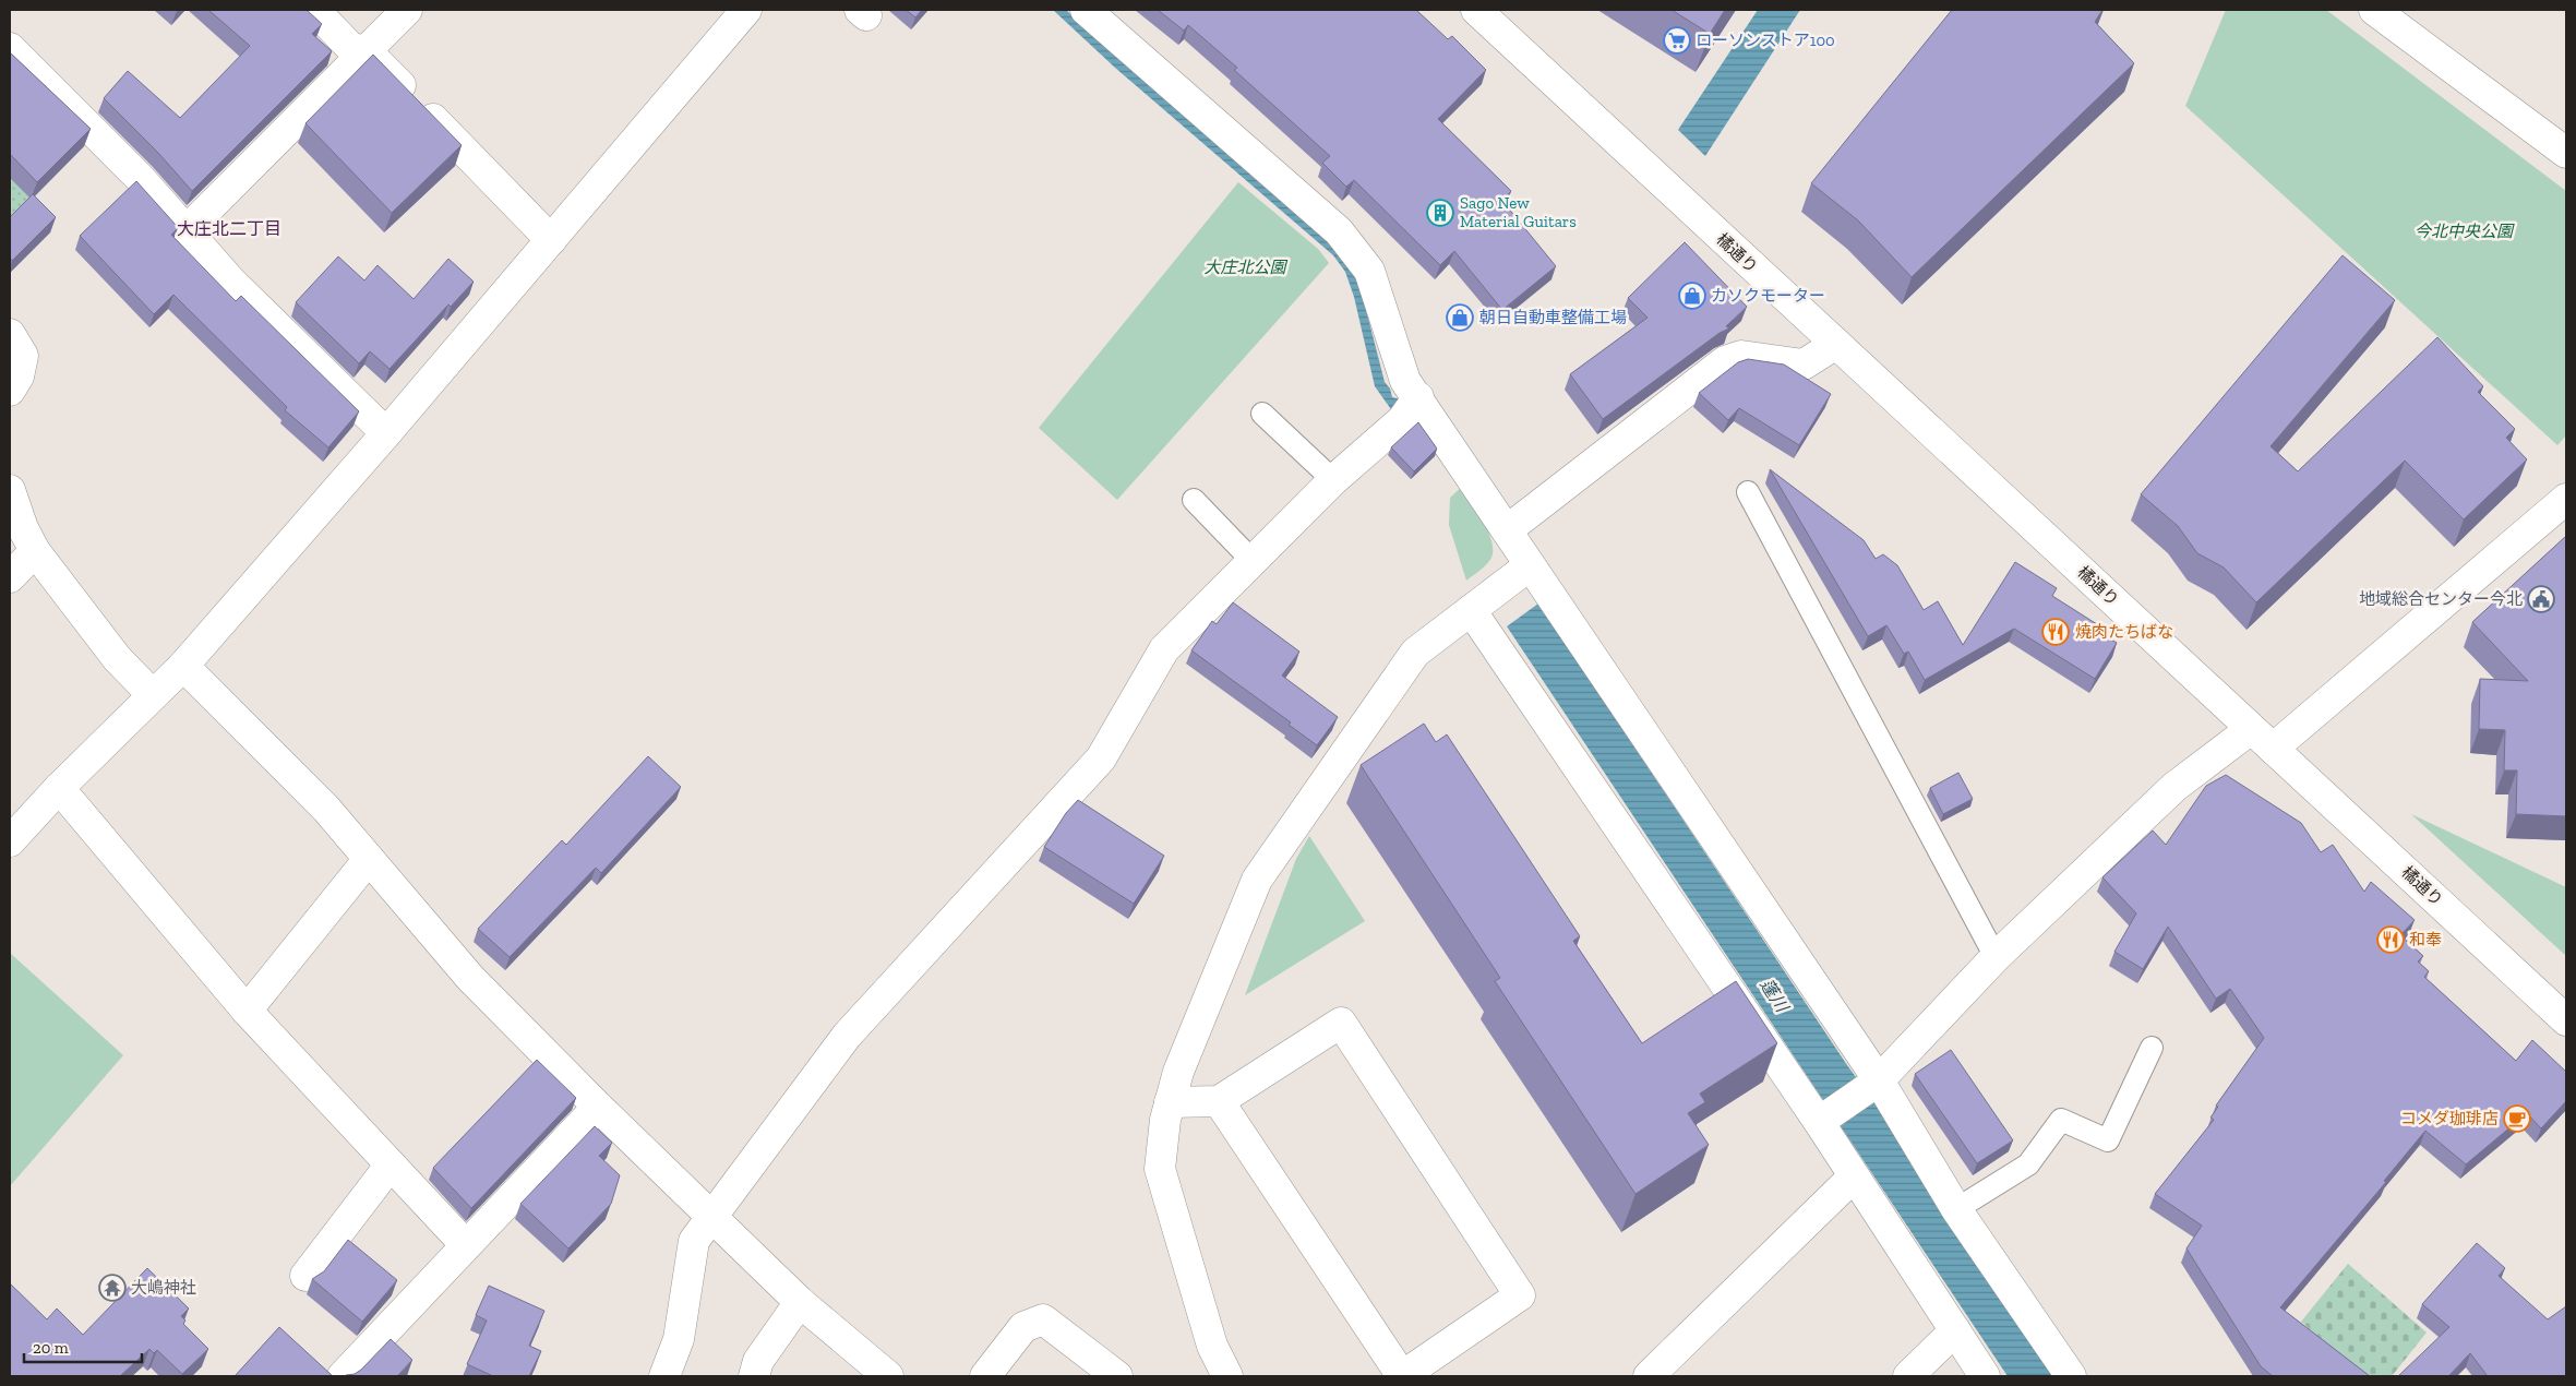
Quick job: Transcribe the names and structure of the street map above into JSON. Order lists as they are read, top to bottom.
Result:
{
  "streets": {
    "street": ["橘通り"]
  },
  "districts": ["大庄北二丁目"],
  "water": ["蓬川"],
  "parks": ["今北中央公園", "大庄北公園"],
  "places": {
    "supermarket": ["ローソンストア100"],
    "building": ["Sago New Material Guitars"],
    "shop": ["カソクモーター", "朝日自動車整備工場"],
    "public building": ["地域総合センター今北"],
    "restaurant": ["焼肉たちばな", "和奉"],
    "cafe": ["コメダ珈琲店"],
    "temple": ["大嶋神社"]
  },
  "scale_bar": "20 m"
}
